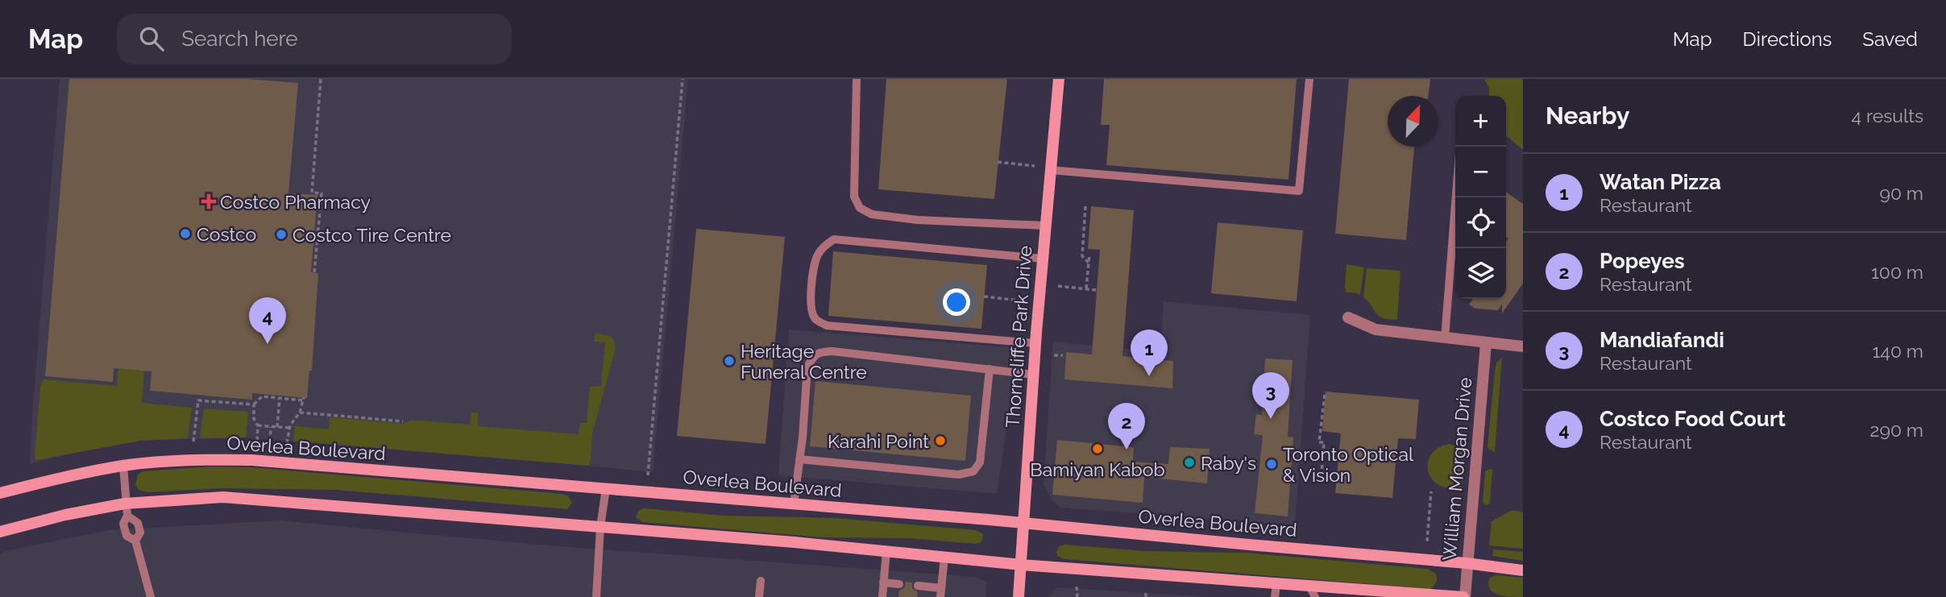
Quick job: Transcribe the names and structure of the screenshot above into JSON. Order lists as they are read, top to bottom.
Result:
{
  "streets": {
    "main road": ["Thorncliffe Park Drive", "Overlea Boulevard"],
    "street": ["William Morgan Drive"]
  },
  "crossings": [
    ["Thorncliffe Park Drive", "Overlea Boulevard"],
    ["Overlea Boulevard", "William Morgan Drive"]
  ],
  "places": {
    "health": ["Costco Pharmacy"],
    "other": [
      "Costco",
      "Costco Tire Centre",
      "Heritage Funeral Centre",
      "Karahi Point",
      "Bamiyan Kabob",
      "Raby's",
      "Toronto Optical & Vision"
    ]
  },
  "north": "top right",
  "page": {
    "header": "Map",
    "search": "Search here",
    "nav": ["Map", "Directions", "Saved"],
    "heading": ["Nearby", "4 results"],
    "map_buttons": ["+", "−"],
    "list": [
      {
        "mark": "1",
        "name": "Watan Pizza",
        "note": "Restaurant",
        "value": "90 m"
      },
      {
        "mark": "2",
        "name": "Popeyes",
        "note": "Restaurant",
        "value": "100 m"
      },
      {
        "mark": "3",
        "name": "Mandiafandi",
        "note": "Restaurant",
        "value": "140 m"
      },
      {
        "mark": "4",
        "name": "Costco Food Court",
        "note": "Restaurant",
        "value": "290 m"
      }
    ],
    "pins": [
      "4",
      "1",
      "3",
      "2"
    ]
  }
}
